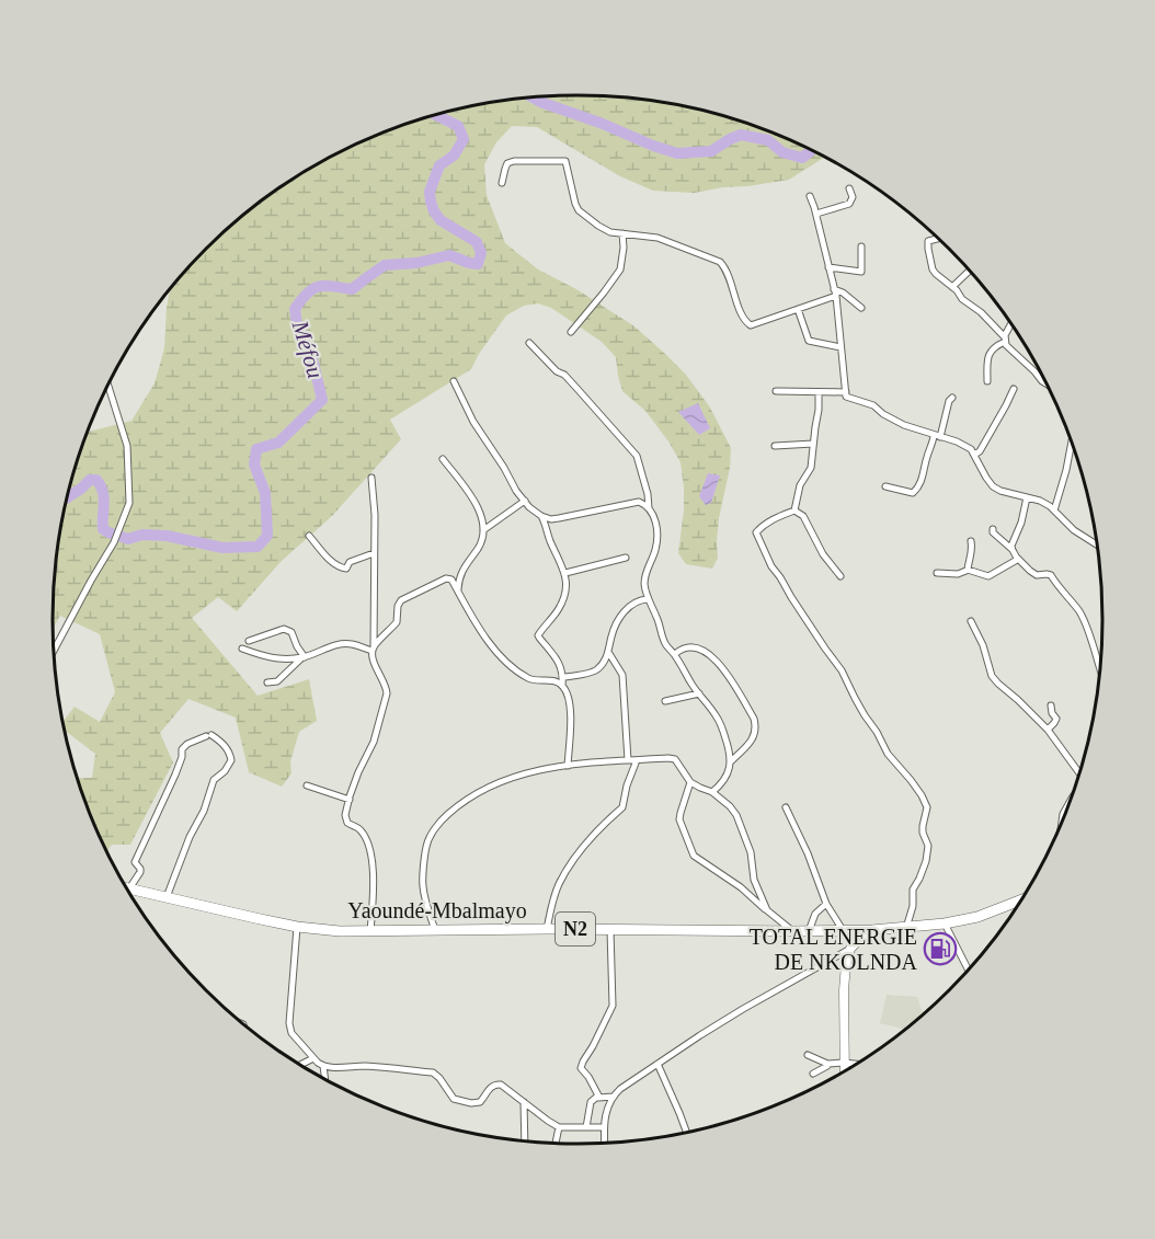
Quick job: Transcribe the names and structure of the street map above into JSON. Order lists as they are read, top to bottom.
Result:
{
  "streets": {
    "highway": ["Yaoundé-Mbalmayo", "N2"]
  },
  "water": ["Méfou"],
  "places": {
    "fuel station": ["TOTAL ENERGIE DE NKOLNDA"]
  }
}
